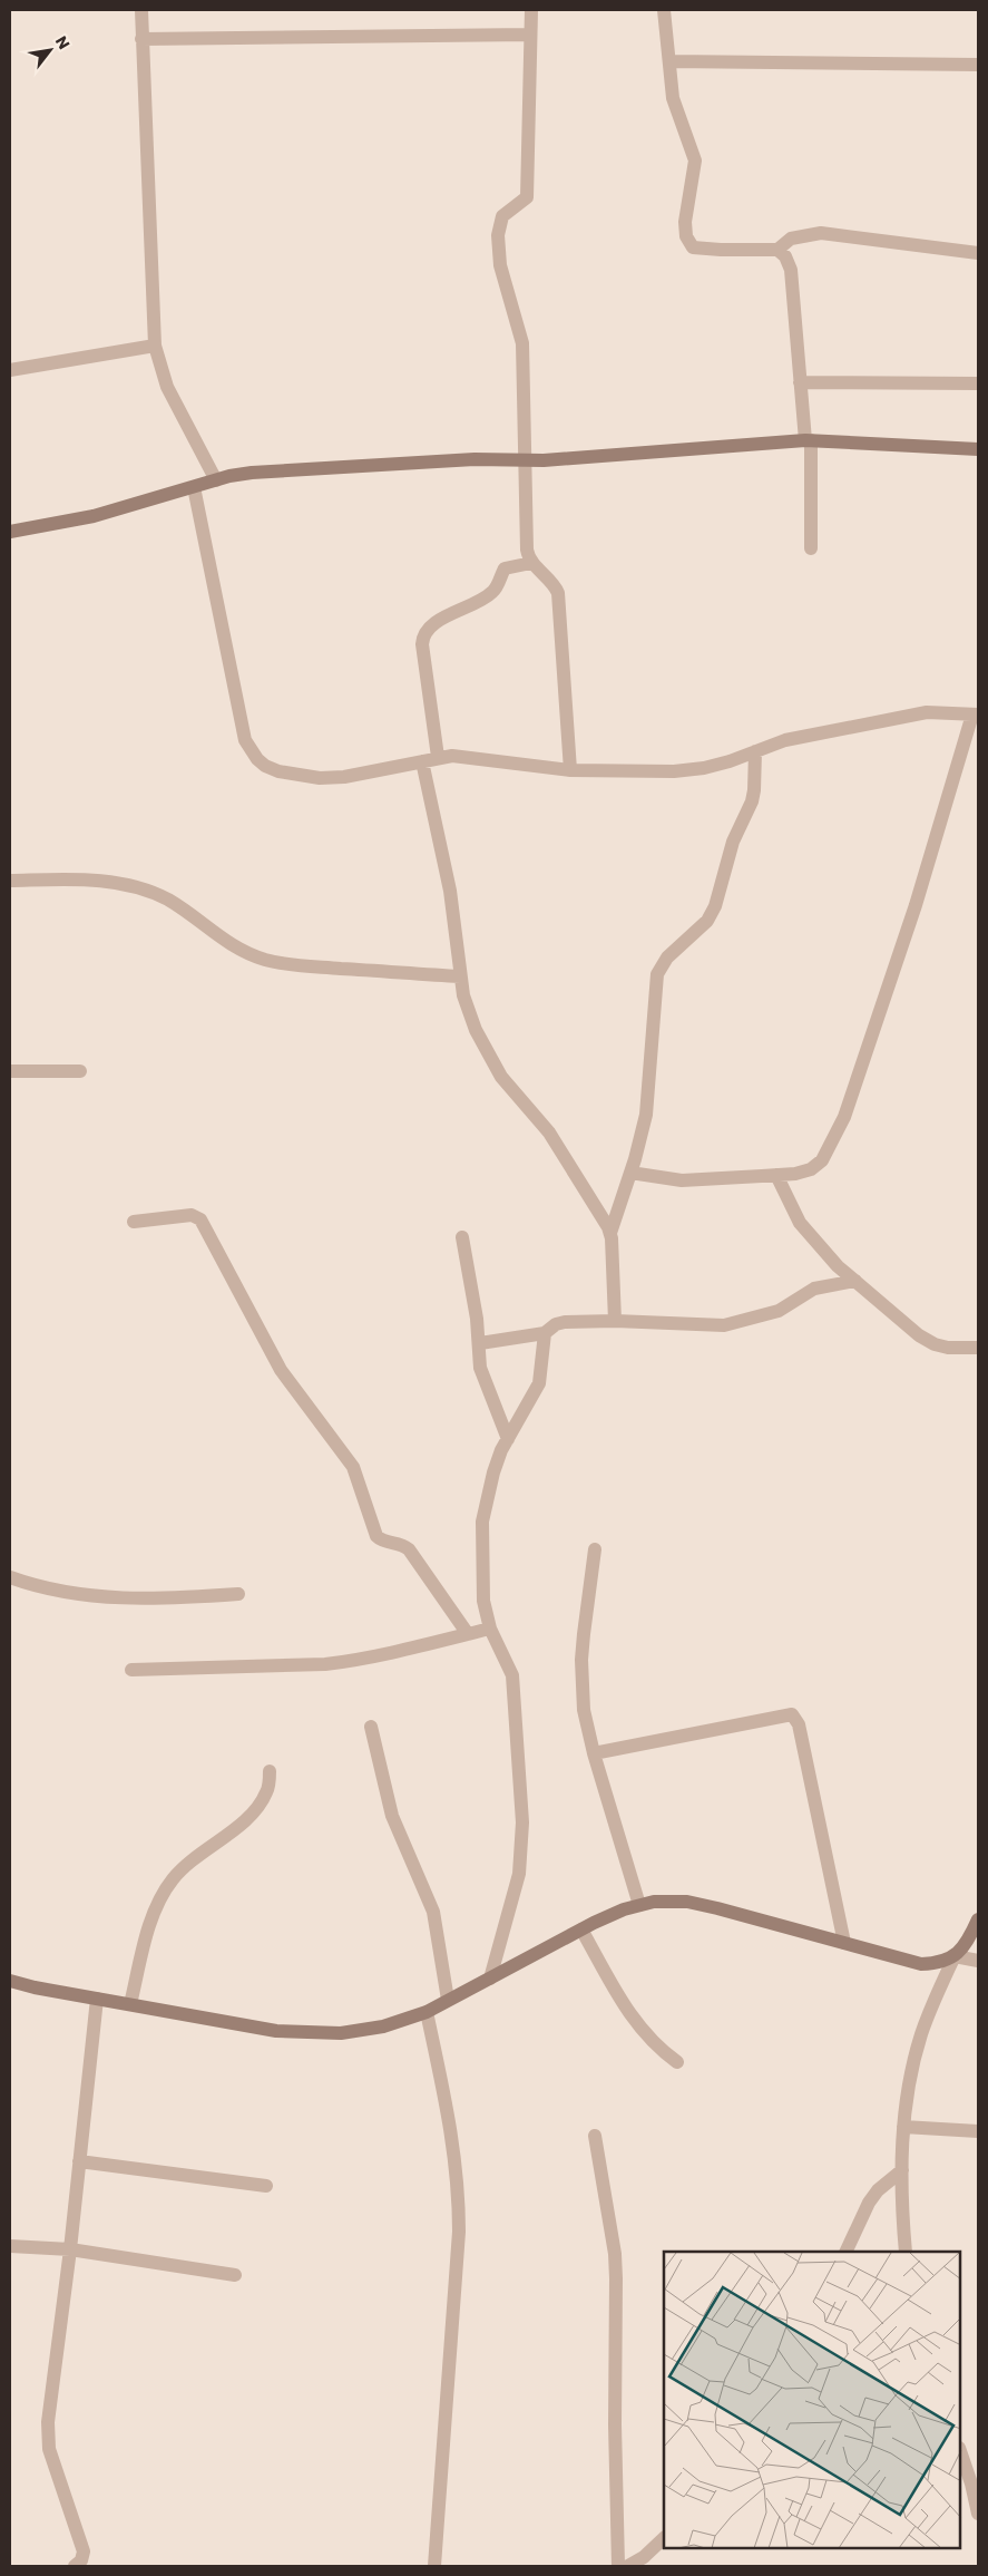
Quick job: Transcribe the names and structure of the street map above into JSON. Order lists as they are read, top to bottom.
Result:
{
  "north": "top right"
}
